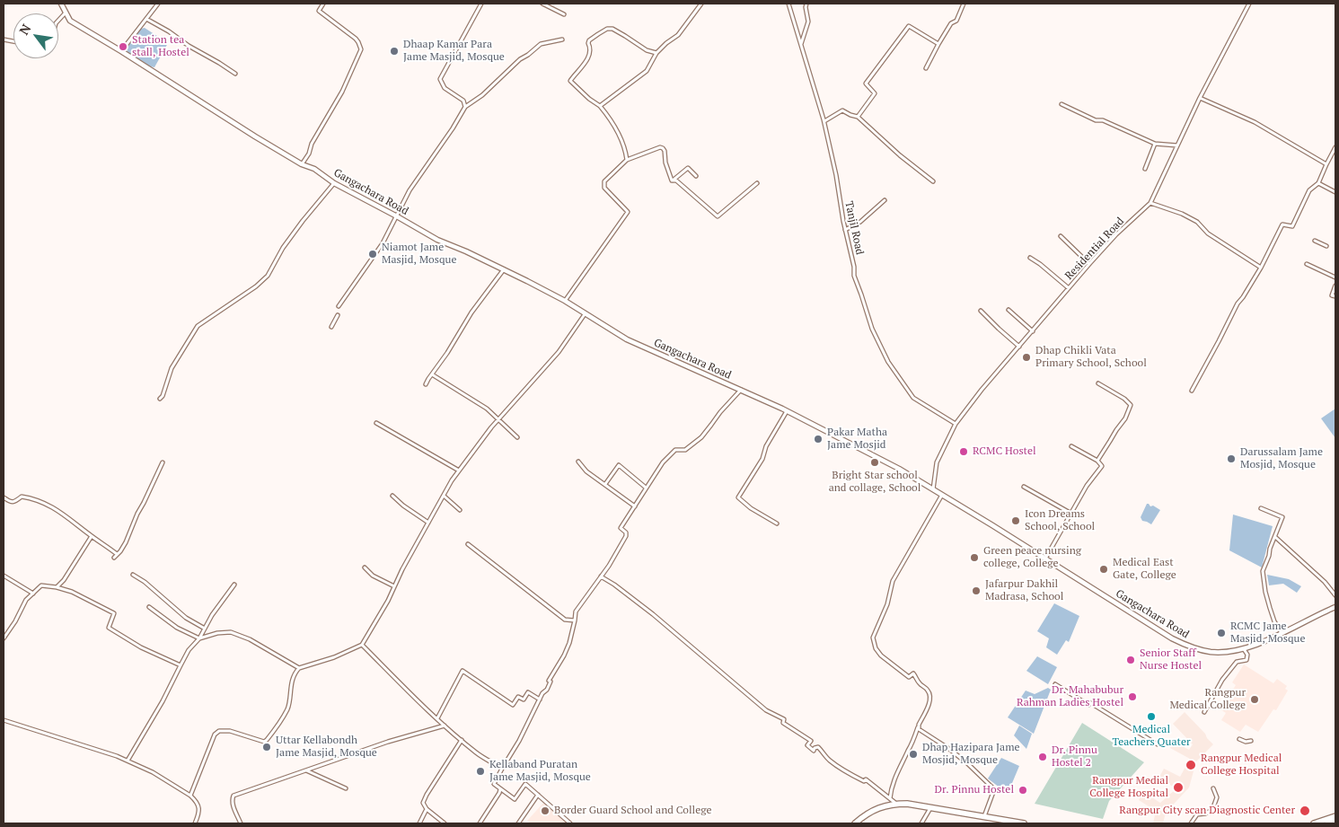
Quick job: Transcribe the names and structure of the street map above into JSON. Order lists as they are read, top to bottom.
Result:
{
  "streets": {
    "main road": ["Gangachara Road"],
    "street": ["Tanjil Road", "Residential Road"]
  },
  "crossings": [
    ["Gangachara Road", "Residential Road"],
    ["Tanjil Road", "Residential Road"]
  ],
  "places": [
    "Station tea stall, Hostel",
    "Dhaap Kamar Para Jame Masjid, Mosque",
    "Niamot Jame Masjid, Mosque",
    "Dhap Chikli Vata Primary School, School",
    "Pakar Matha Jame Mosjid",
    "RCMC Hostel",
    "Darussalam Jame Mosjid, Mosque",
    "Bright Star school and collage, School",
    "Icon Dreams School, School",
    "Green peace nursing college, College",
    "Medical East Gate, College",
    "Jafarpur Dakhil Madrasa, School",
    "RCMC Jame Masjid, Mosque",
    "Senior Staff Nurse Hostel",
    "Dr. Mahabubur Rahman Ladies Hostel",
    "Rangpur Medical College",
    "Medical Teachers Quater",
    "Uttar Kellabondh Jame Masjid, Mosque",
    "Dhap Hazipara Jame Mosjid, Mosque",
    "Dr. Pinnu Hostel 2",
    "Rangpur Medical College Hospital",
    "Kellaband Puratan Jame Masjid, Mosque",
    "Rangpur Medial College Hospital",
    "Dr. Pinnu Hostel",
    "Border Guard School and College",
    "Rangpur City scan Diagnostic Center"
  ],
  "north": "top left"
}
